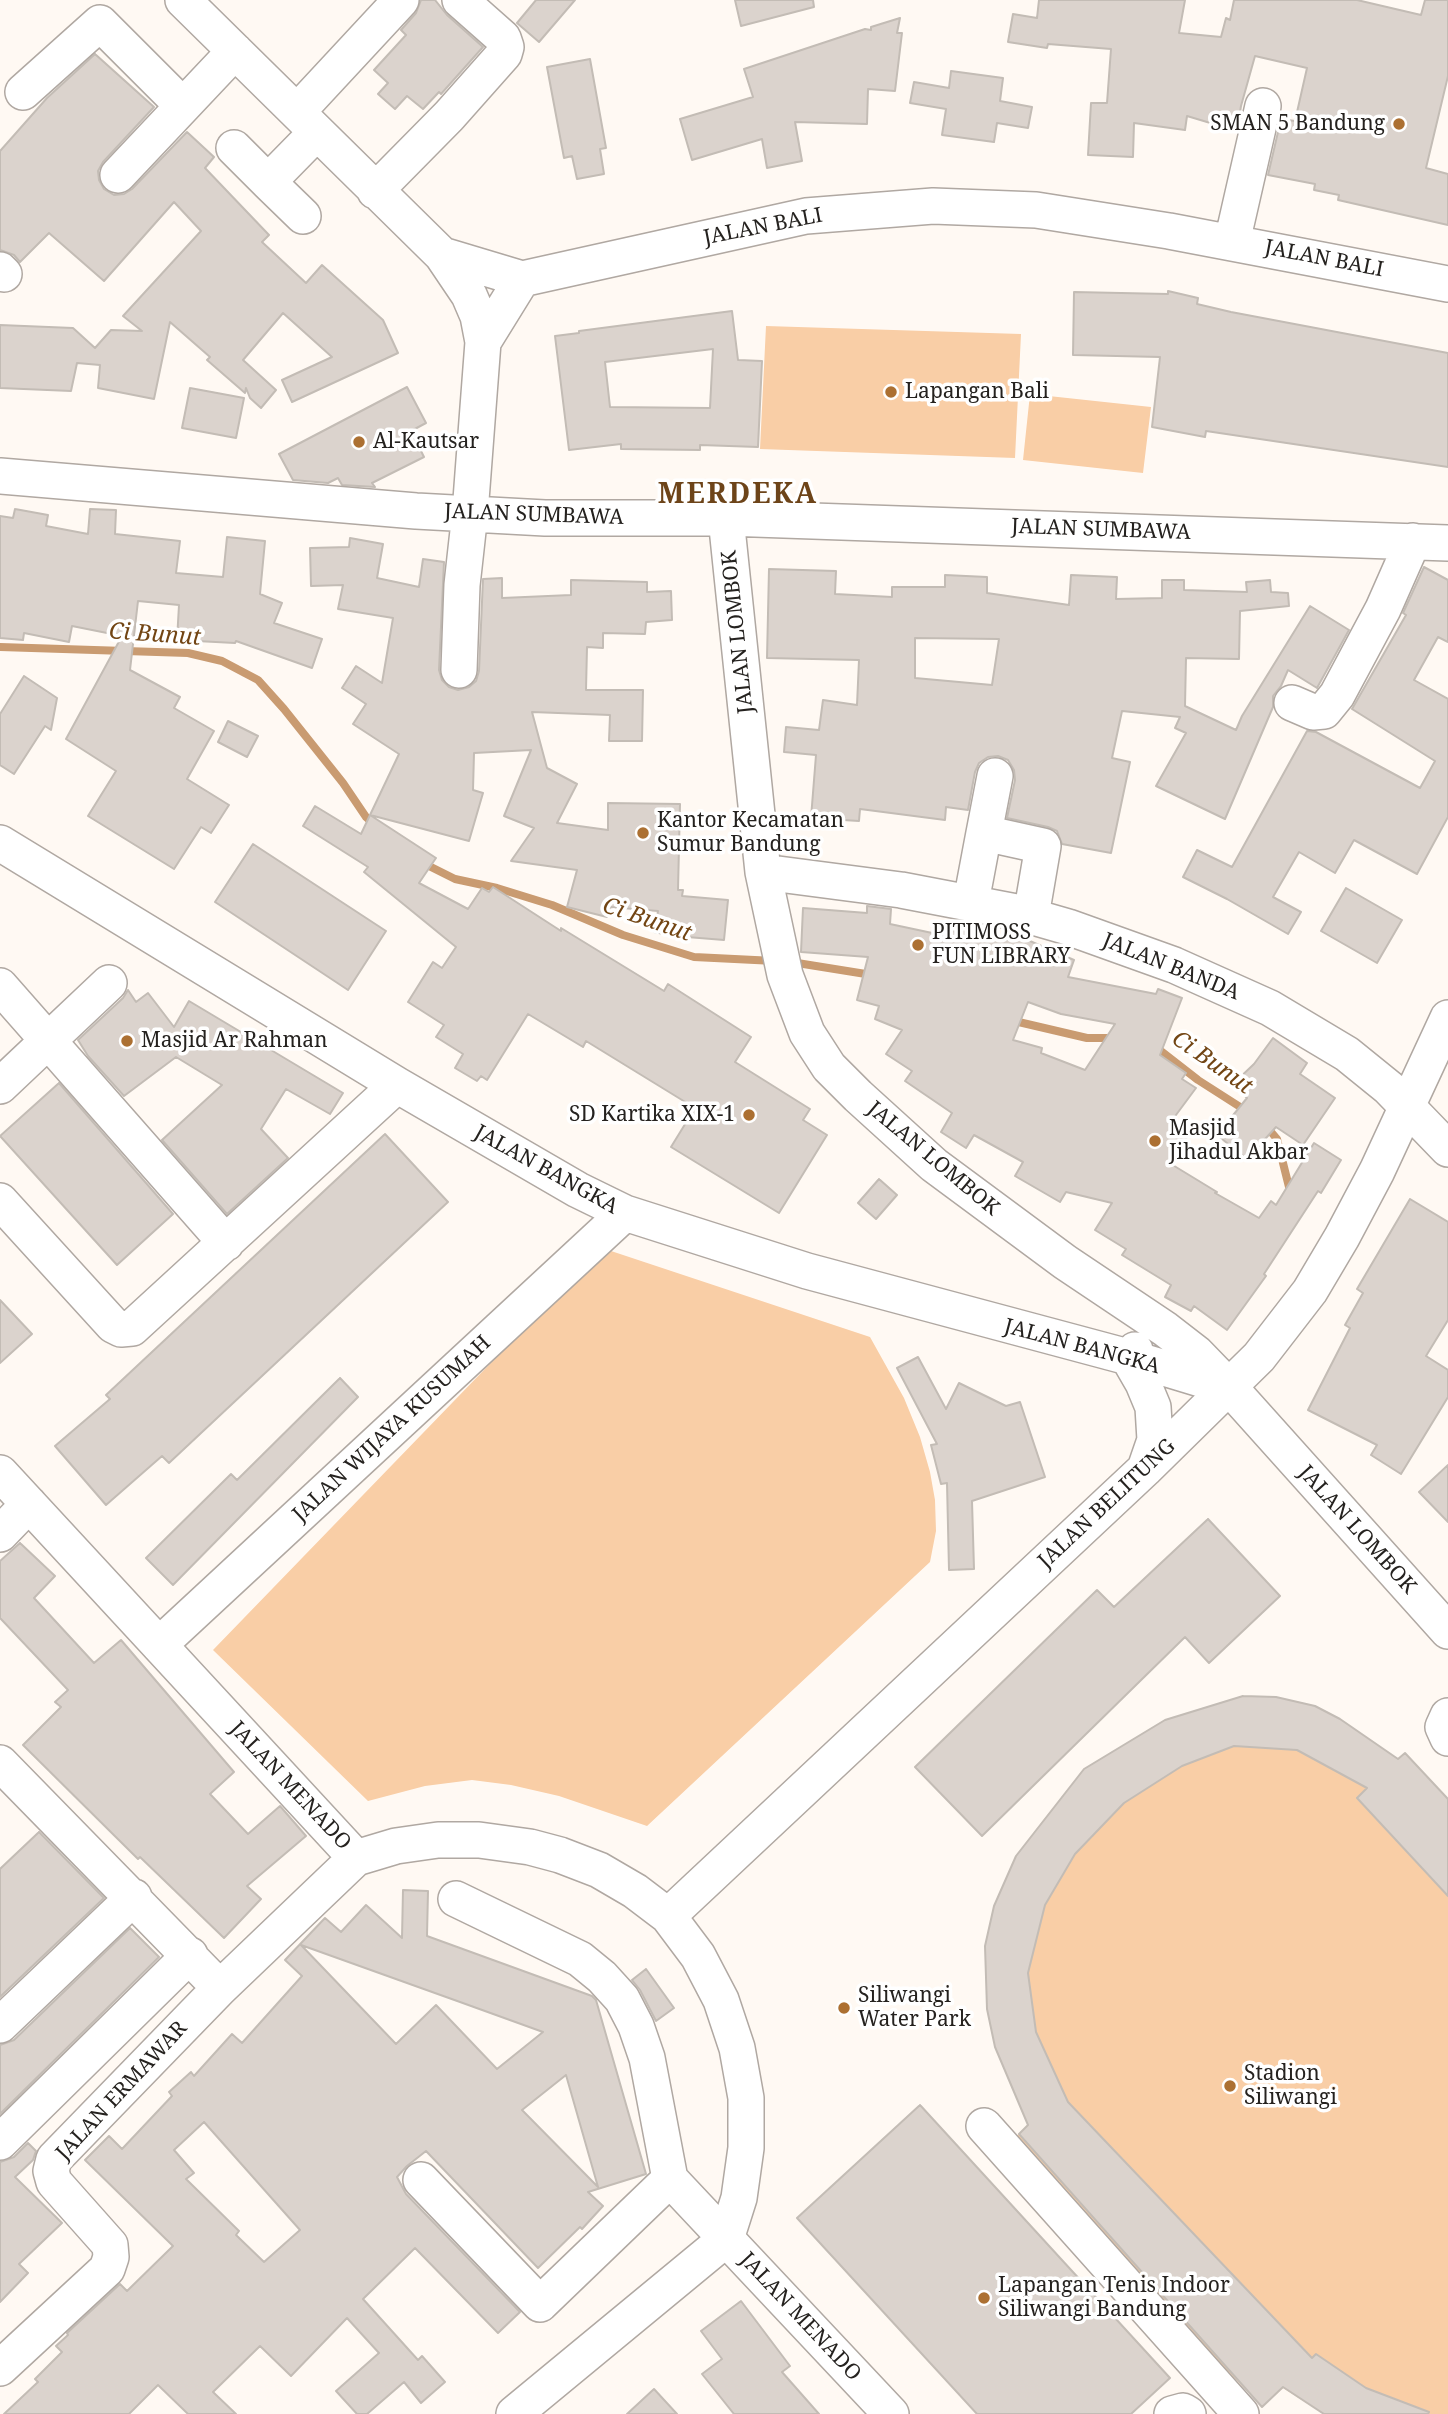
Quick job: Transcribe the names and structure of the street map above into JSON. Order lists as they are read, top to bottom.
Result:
{
  "streets": {
    "street": [
      "JALAN BALI",
      "JALAN SUMBAWA",
      "JALAN LOMBOK",
      "JALAN BANDA",
      "JALAN BANGKA",
      "JALAN WIJAYA KUSUMAH",
      "JALAN BELITUNG",
      "JALAN MENADO",
      "JALAN ERMAWAR"
    ]
  },
  "crossings": [
    ["JALAN SUMBAWA", "JALAN LOMBOK"],
    ["JALAN LOMBOK", "JALAN BANDA"],
    ["JALAN LOMBOK", "JALAN BANGKA"],
    ["JALAN LOMBOK", "JALAN BELITUNG"],
    ["JALAN BANDA", "JALAN BELITUNG"],
    ["JALAN BANGKA", "JALAN WIJAYA KUSUMAH"],
    ["JALAN BANGKA", "JALAN BELITUNG"],
    ["JALAN WIJAYA KUSUMAH", "JALAN MENADO"],
    ["JALAN BELITUNG", "JALAN MENADO"],
    ["JALAN MENADO", "JALAN ERMAWAR"]
  ],
  "districts": ["MERDEKA"],
  "water": ["Ci Bunut"],
  "places": [
    "SMAN 5 Bandung",
    "Lapangan Bali",
    "Al-Kautsar",
    "Kantor Kecamatan Sumur Bandung",
    "PITIMOSS FUN LIBRARY",
    "Masjid Ar Rahman",
    "SD Kartika XIX-1",
    "Masjid Jihadul Akbar",
    "Siliwangi Water Park",
    "Stadion Siliwangi",
    "Lapangan Tenis Indoor Siliwangi Bandung"
  ]
}
